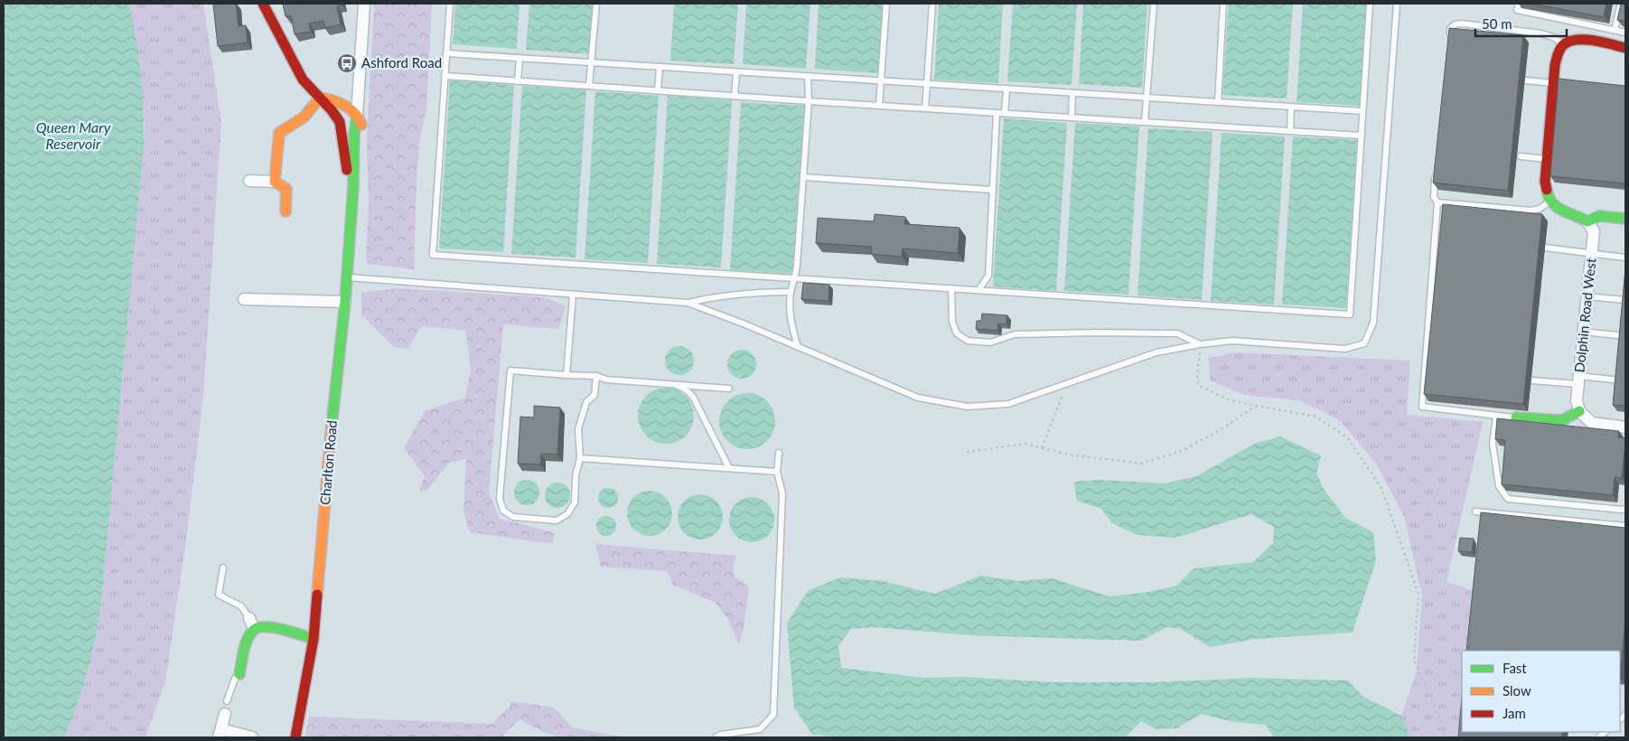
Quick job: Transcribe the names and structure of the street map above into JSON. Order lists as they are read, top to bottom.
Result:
{
  "streets": {
    "street": ["Dolphin Road West", "Charlton Road"]
  },
  "water": ["Queen Mary Reservoir"],
  "places": {
    "bus stop": ["Ashford Road"]
  },
  "legend": ["Fast", "Slow", "Jam"],
  "scale_bar": "50 m"
}
